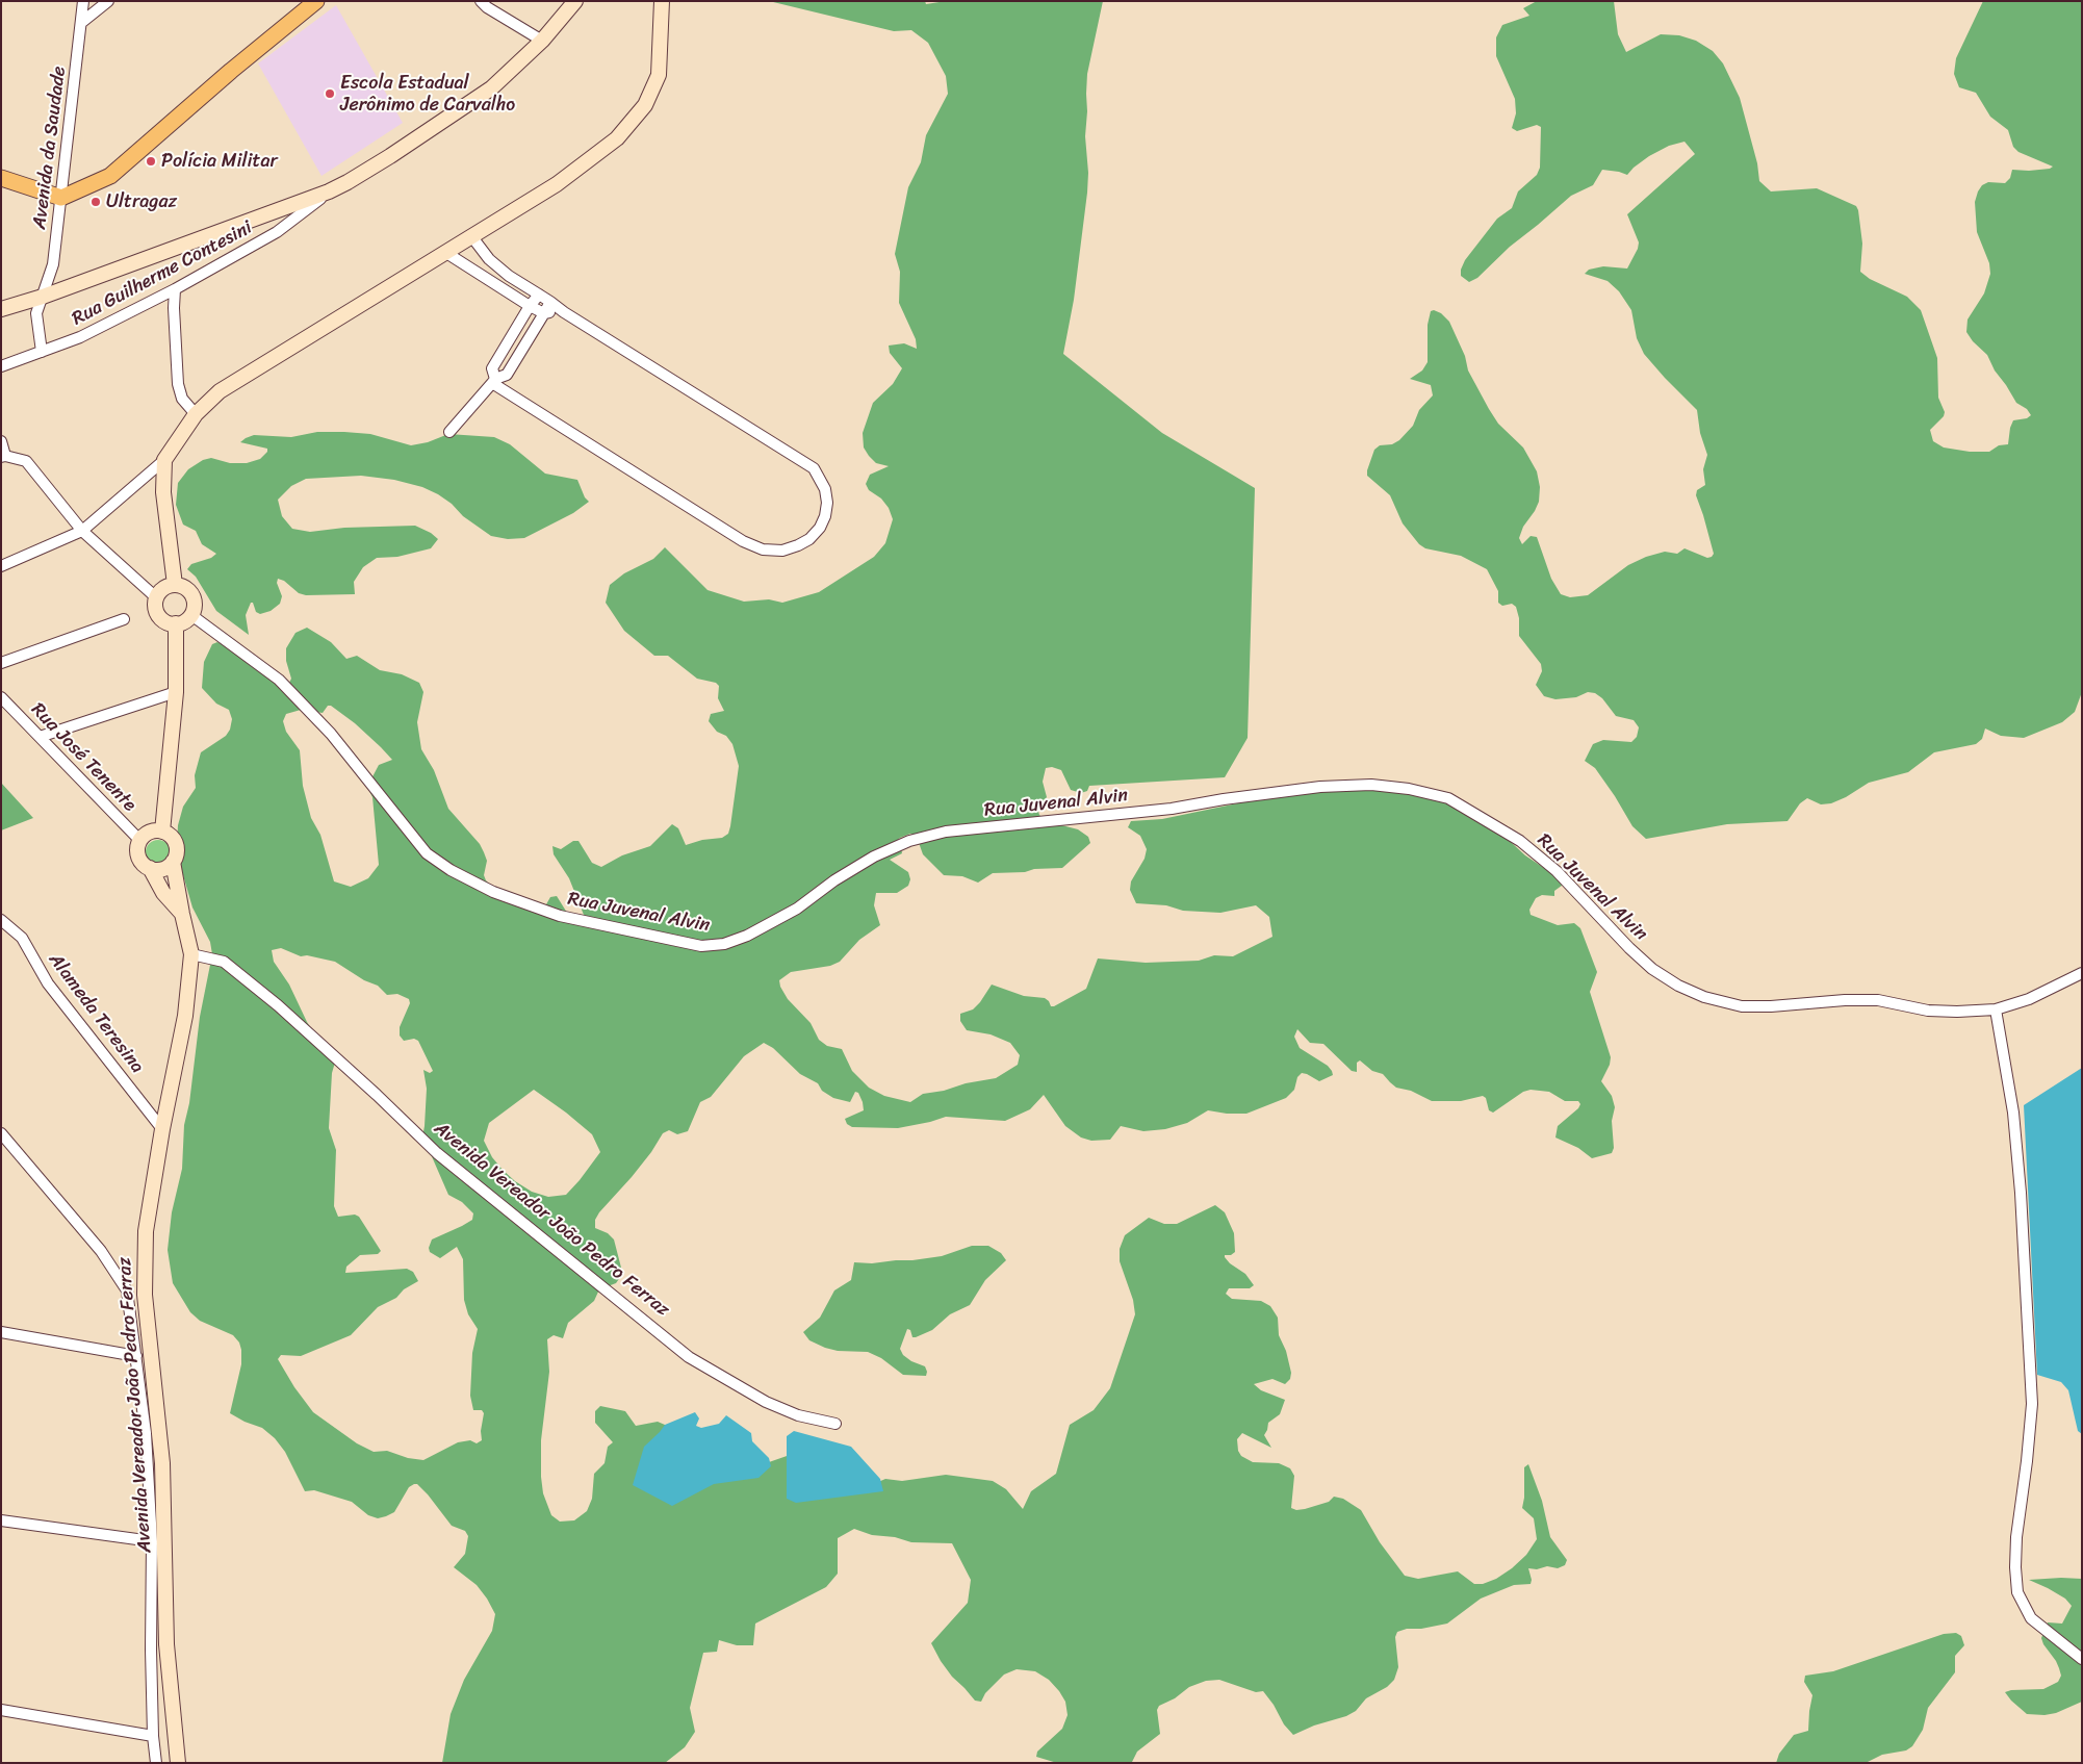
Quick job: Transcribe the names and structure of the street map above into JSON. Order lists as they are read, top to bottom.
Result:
{
  "streets": {
    "main road": ["Avenida Vereador João Pedro Ferraz"],
    "street": [
      "Avenida da Saudade",
      "Rua Guilherme Contesini",
      "Rua José Tenente",
      "Rua Juvenal Alvin",
      "Alameda Teresina"
    ]
  },
  "crossings": [
    ["Avenida da Saudade", "Rua Guilherme Contesini"],
    ["Rua José Tenente", "Avenida Vereador João Pedro Ferraz"],
    ["Alameda Teresina", "Avenida Vereador João Pedro Ferraz"]
  ],
  "places": ["Escola Estadual Jerônimo de Carvalho", "Polícia Militar", "Ultragaz"]
}
